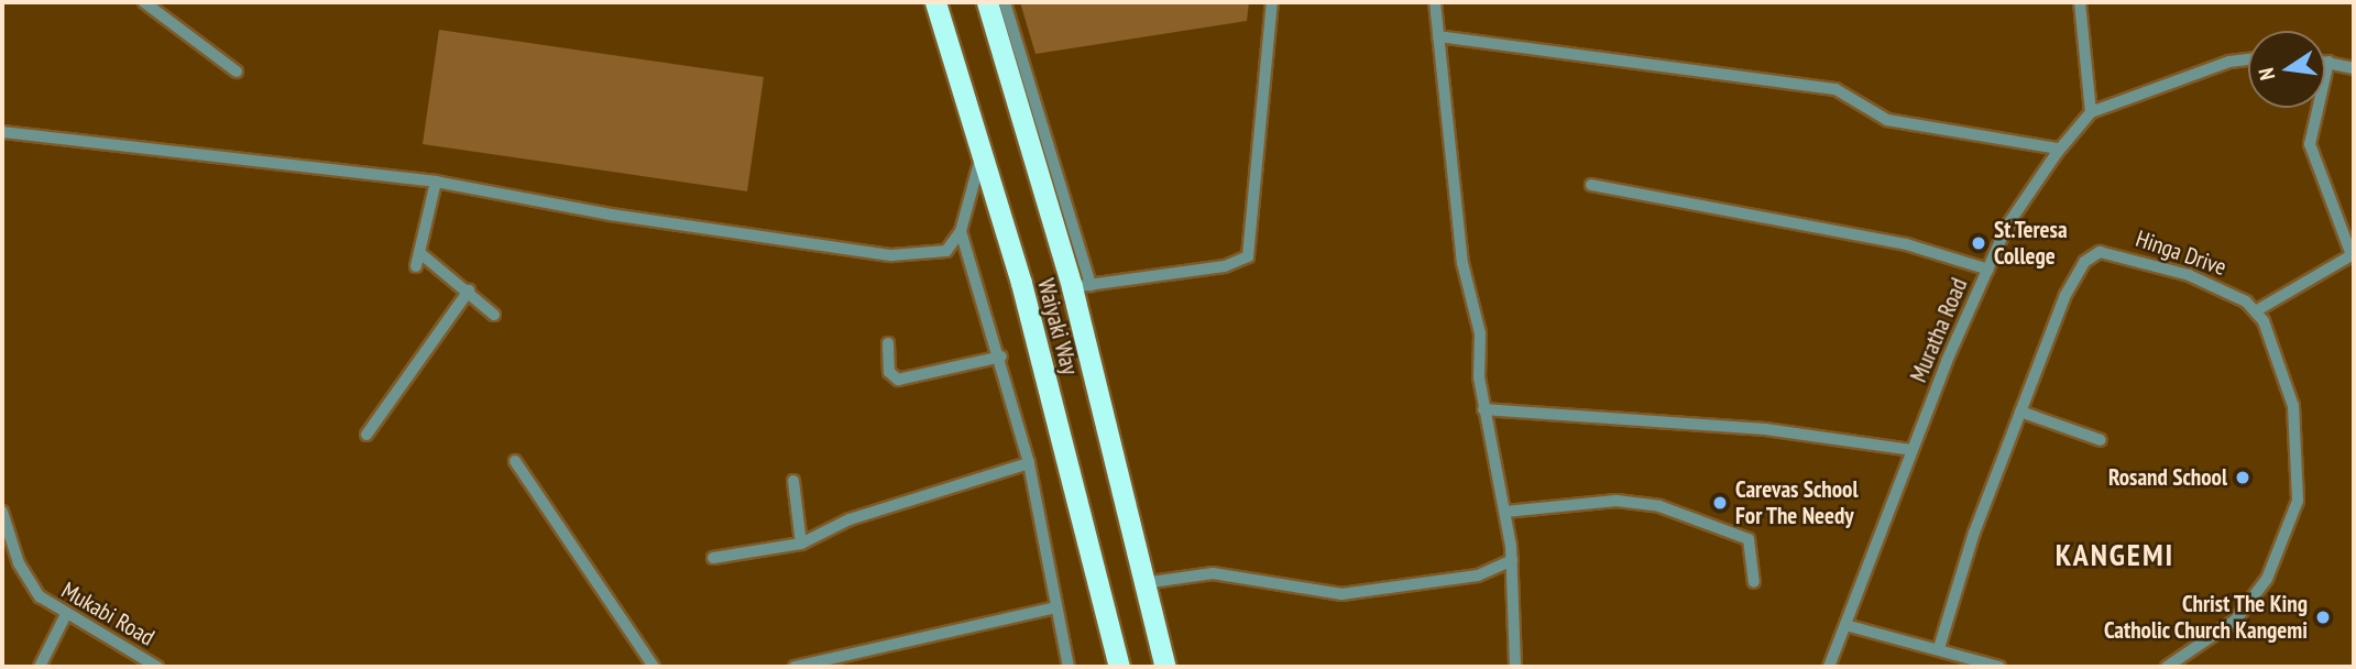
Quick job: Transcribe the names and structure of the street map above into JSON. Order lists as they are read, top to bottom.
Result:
{
  "streets": {
    "highway": ["Waiyaki Way"],
    "street": ["Hinga Drive", "Muratha Road", "Mukabi Road"]
  },
  "districts": ["KANGEMI"],
  "places": [
    "St.Teresa College",
    "Rosand School",
    "Carevas School For The Needy",
    "Christ The King Catholic Church Kangemi"
  ],
  "north": "left"
}
